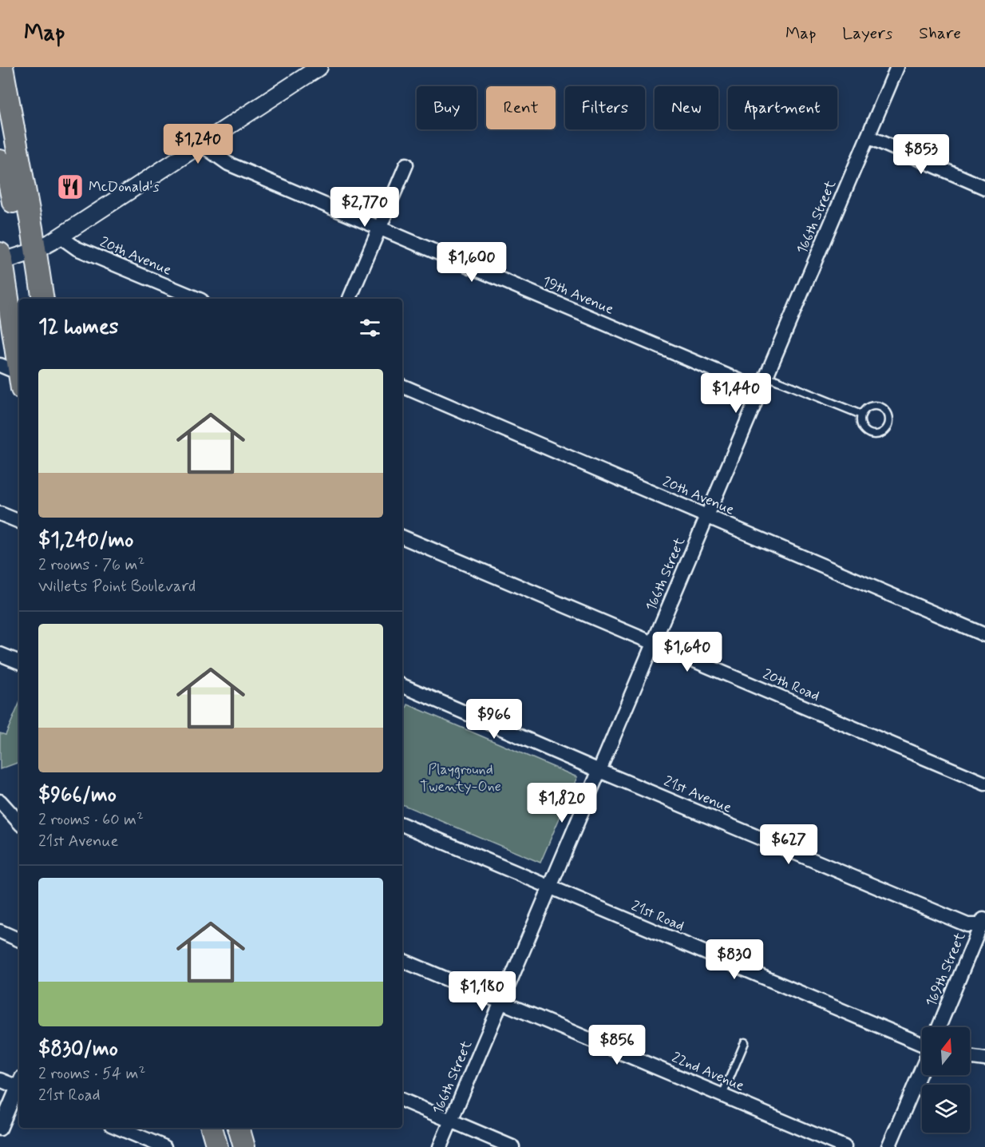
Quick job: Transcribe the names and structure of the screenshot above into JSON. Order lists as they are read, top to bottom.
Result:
{
  "streets": {
    "street": [
      "166th Street",
      "20th Avenue",
      "19th Avenue",
      "20th Road",
      "21st Avenue",
      "21st Road",
      "169th Street",
      "22nd Avenue"
    ]
  },
  "crossings": [
    ["166th Street", "20th Avenue"],
    ["166th Street", "19th Avenue"],
    ["166th Street", "20th Road"],
    ["166th Street", "21st Avenue"],
    ["166th Street", "21st Road"],
    ["166th Street", "22nd Avenue"],
    ["21st Avenue", "169th Street"]
  ],
  "parks": ["Playground Twenty-One"],
  "places": {
    "restaurant": ["McDonald's"]
  },
  "north": "top",
  "page": {
    "header": "Map",
    "nav": ["Map", "Layers", "Share"],
    "chip": [
      "Buy",
      "Rent",
      "Filters",
      "New",
      "Apartment"
    ],
    "price": [
      "$1,240",
      "$853",
      "$2,770",
      "$1,600",
      "$1,440",
      "$1,640",
      "$966",
      "$1,820",
      "$627",
      "$830",
      "$1,180",
      "$856"
    ],
    "heading": "12 homes",
    "list": [
      {
        "name": "$1,240/mo",
        "note": "2 rooms · 76 m² · Willets Point Boulevard"
      },
      {
        "name": "$966/mo",
        "note": "2 rooms · 60 m² · 21st Avenue"
      },
      {
        "name": "$830/mo",
        "note": "2 rooms · 54 m² · 21st Road"
      }
    ]
  }
}
